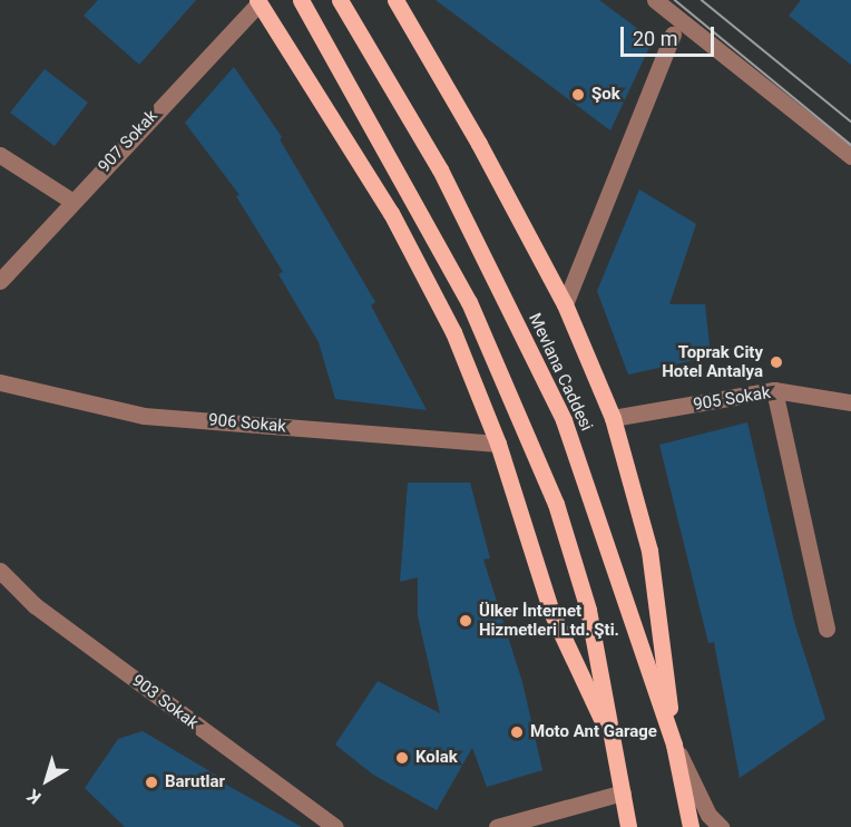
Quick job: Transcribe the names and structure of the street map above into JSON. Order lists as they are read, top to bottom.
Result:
{
  "streets": {
    "main road": ["Mevlana Caddesi"],
    "street": [
      "907 Sokak",
      "905 Sokak",
      "906 Sokak",
      "903 Sokak"
    ]
  },
  "places": [
    "Şok",
    "Toprak City Hotel Antalya",
    "Ülker İnternet Hizmetleri Ltd. Şti.",
    "Moto Ant Garage",
    "Kolak",
    "Barutlar"
  ],
  "scale_bar": "20 m",
  "north": "bottom left"
}
